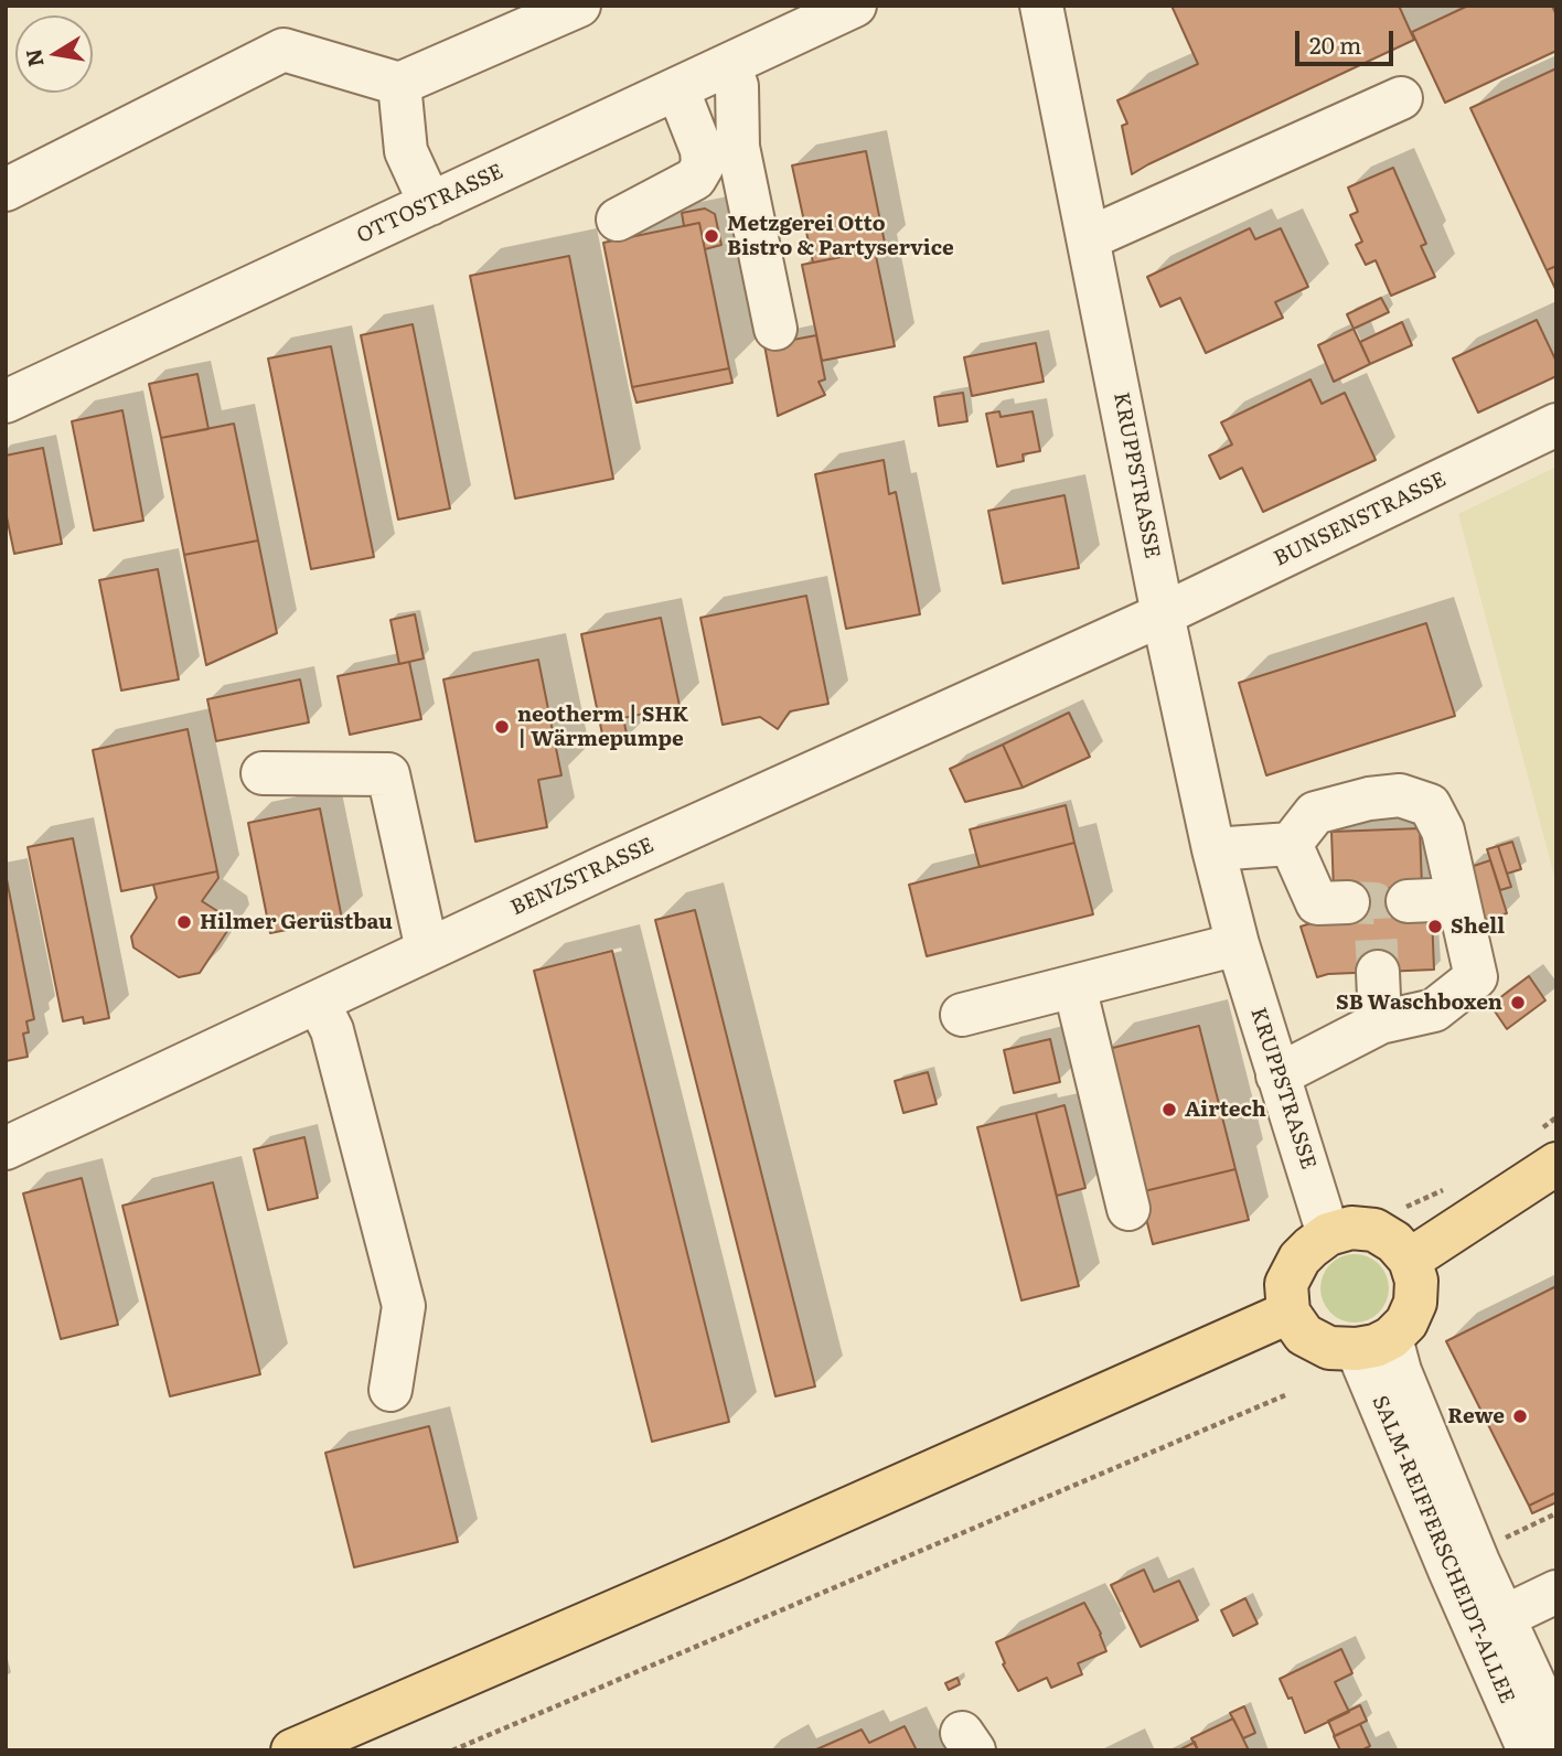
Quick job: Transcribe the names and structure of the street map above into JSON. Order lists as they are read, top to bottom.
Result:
{
  "streets": {
    "street": [
      "OTTOSTRASSE",
      "KRUPPSTRASSE",
      "BUNSENSTRASSE",
      "BENZSTRASSE",
      "SALM-REIFFERSCHEIDT-ALLEE"
    ]
  },
  "crossings": [
    ["KRUPPSTRASSE", "BUNSENSTRASSE"],
    ["KRUPPSTRASSE", "BENZSTRASSE"],
    ["KRUPPSTRASSE", "SALM-REIFFERSCHEIDT-ALLEE"],
    ["BUNSENSTRASSE", "BENZSTRASSE"]
  ],
  "places": [
    "Metzgerei Otto Bistro & Partyservice",
    "neotherm | SHK | Wärmepumpe",
    "Hilmer Gerüstbau",
    "Shell",
    "SB Waschboxen",
    "Airtech",
    "Rewe"
  ],
  "scale_bar": "20 m",
  "north": "left"
}
